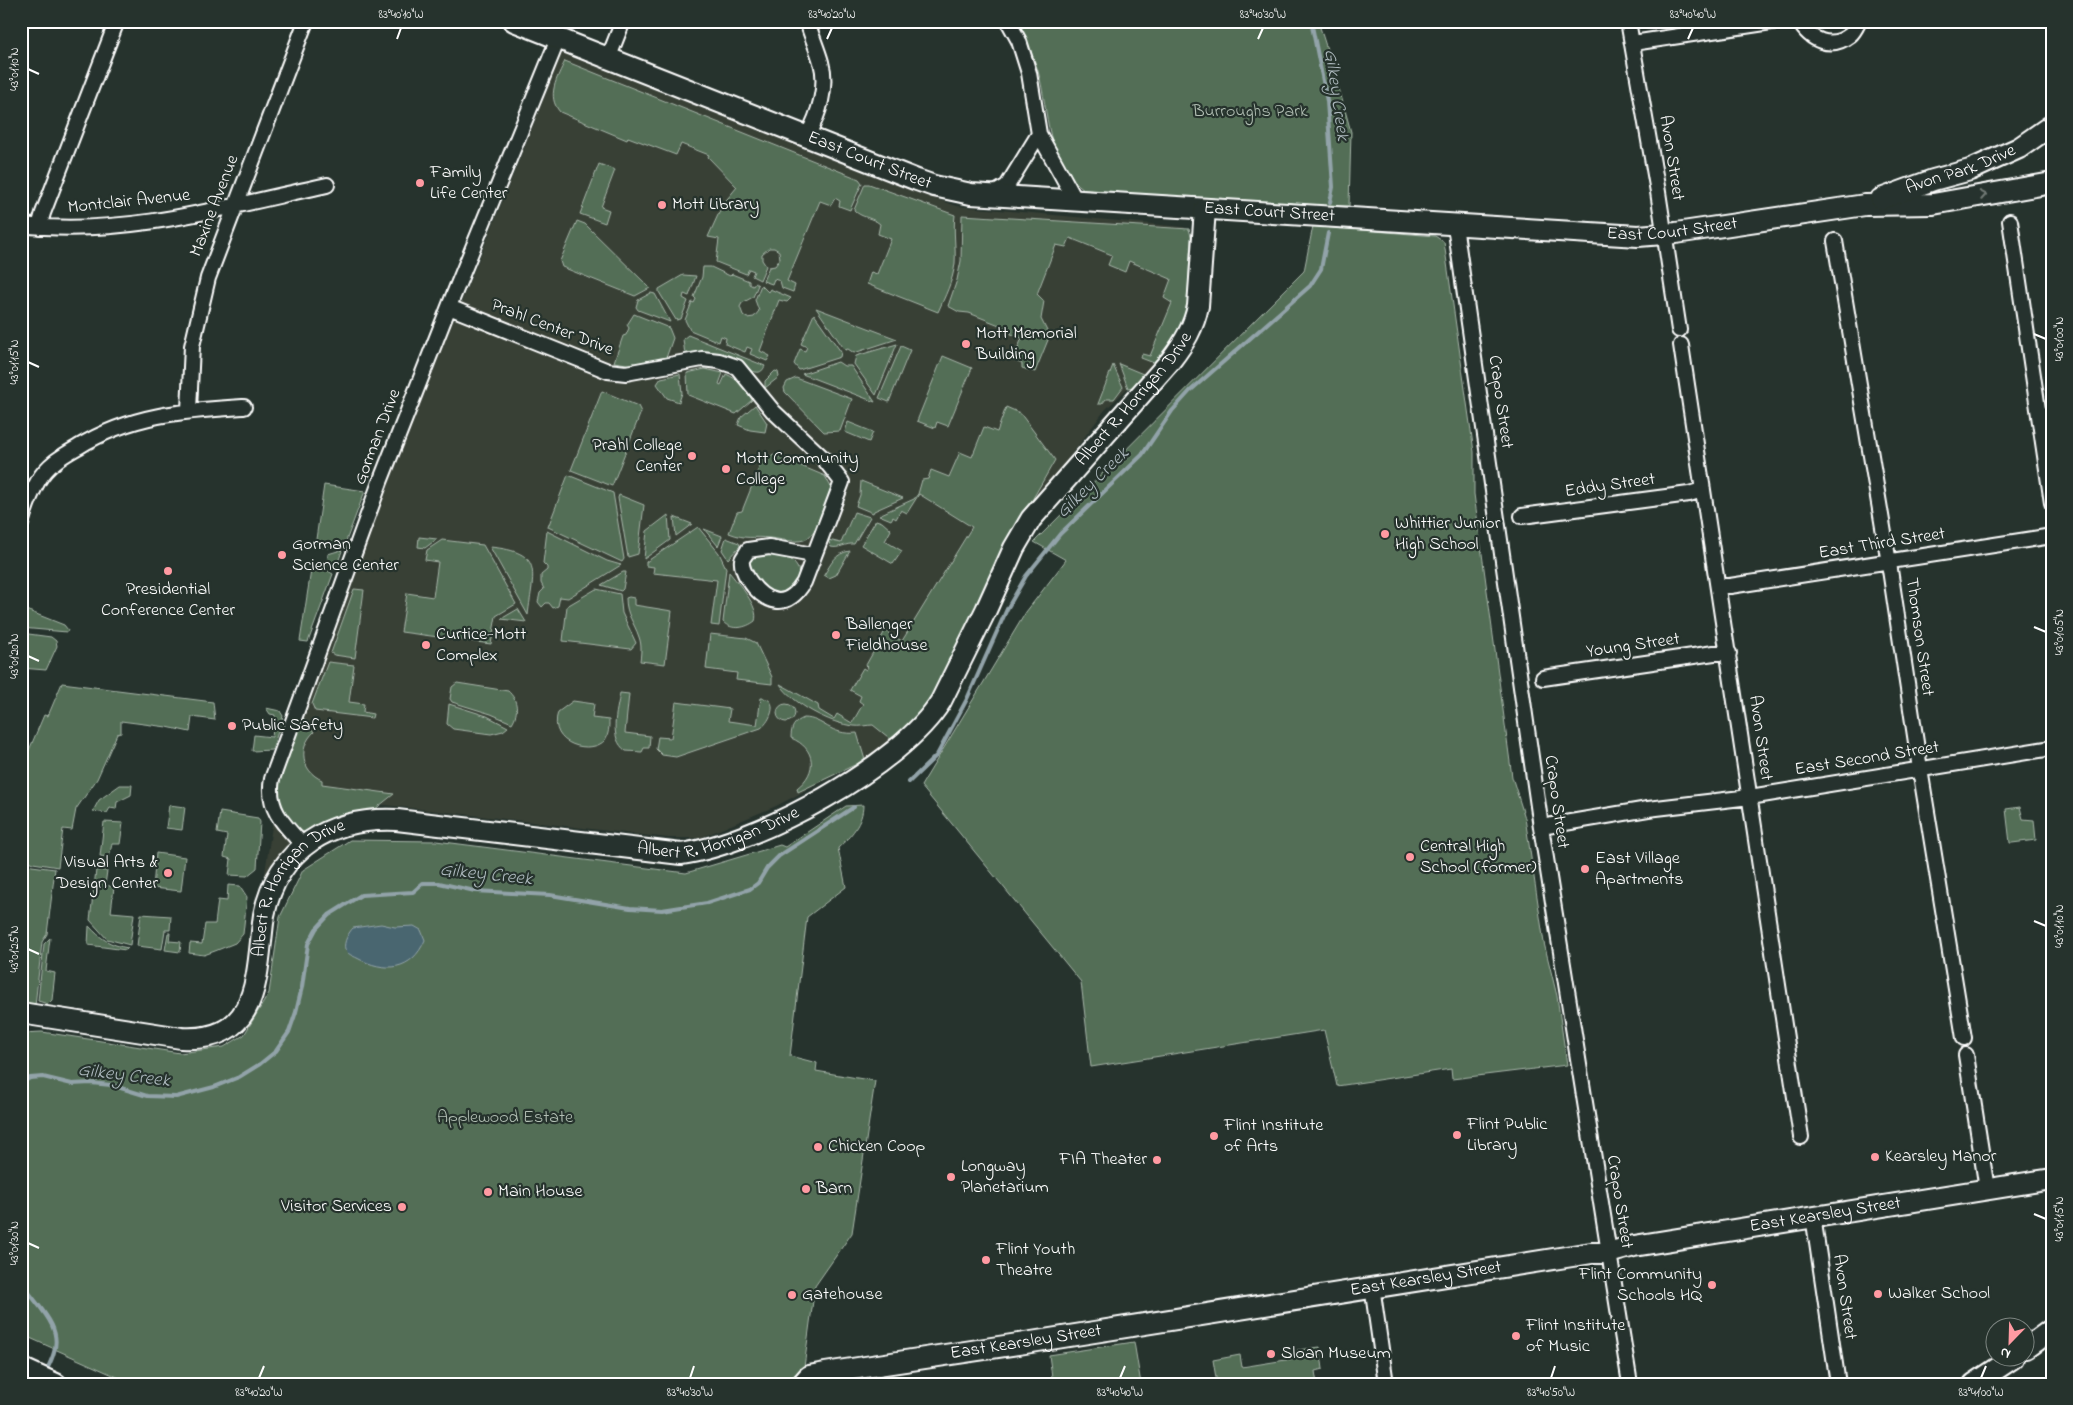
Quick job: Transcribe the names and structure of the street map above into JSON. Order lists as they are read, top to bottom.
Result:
{
  "streets": {
    "street": [
      "Avon Street",
      "East Court Street",
      "Avon Park Drive",
      "Montclair Avenue",
      "Maxine Avenue",
      "Prahl Center Drive",
      "Albert R. Horrigan Drive",
      "Crapo Street",
      "Gorman Drive",
      "Eddy Street",
      "East Third Street",
      "Thomson Street",
      "Young Street",
      "East Second Street",
      "East Kearsley Street"
    ]
  },
  "crossings": [
    ["Avon Street", "East Court Street"],
    ["Avon Street", "Eddy Street"],
    ["Avon Street", "East Third Street"],
    ["Avon Street", "Young Street"],
    ["Avon Street", "East Second Street"],
    ["Avon Street", "East Kearsley Street"],
    ["East Court Street", "Avon Park Drive"],
    ["East Court Street", "Albert R. Horrigan Drive"],
    ["East Court Street", "Crapo Street"],
    ["East Court Street", "Gorman Drive"],
    ["Montclair Avenue", "Maxine Avenue"],
    ["Prahl Center Drive", "Gorman Drive"],
    ["Albert R. Horrigan Drive", "Gorman Drive"],
    ["Crapo Street", "East Second Street"],
    ["Crapo Street", "East Kearsley Street"],
    ["East Third Street", "Thomson Street"],
    ["Thomson Street", "East Second Street"]
  ],
  "water": ["Gilkey Creek"],
  "parks": ["Burroughs Park", "Applewood Estate"],
  "places": [
    "Family Life Center",
    "Mott Library",
    "Mott Memorial Building",
    "Prahl College Center",
    "Mott Community College",
    "Whittier Junior High School",
    "Gorman Science Center",
    "Presidential Conference Center",
    "Ballenger Fieldhouse",
    "Curtice-Mott Complex",
    "Public Safety",
    "Central High School (former)",
    "East Village Apartments",
    "Visual Arts & Design Center",
    "Flint Public Library",
    "Flint Institute of Arts",
    "Chicken Coop",
    "Kearsley Manor",
    "FIA Theater",
    "Longway Planetarium",
    "Barn",
    "Main House",
    "Visitor Services",
    "Flint Youth Theatre",
    "Flint Community Schools HQ",
    "Walker School",
    "Gatehouse",
    "Flint Institute of Music",
    "Sloan Museum"
  ],
  "north": "bottom left",
  "coordinates": [
    "83°40'10\"W",
    "83°40'20\"W",
    "83°40'30\"W",
    "83°40'40\"W",
    "43°01'10\"N",
    "43°01'00\"N",
    "43°01'15\"N",
    "43°01'05\"N",
    "43°01'20\"N",
    "43°01'25\"N",
    "43°01'30\"N",
    "83°40'50\"W",
    "83°41'00\"W"
  ]
}
